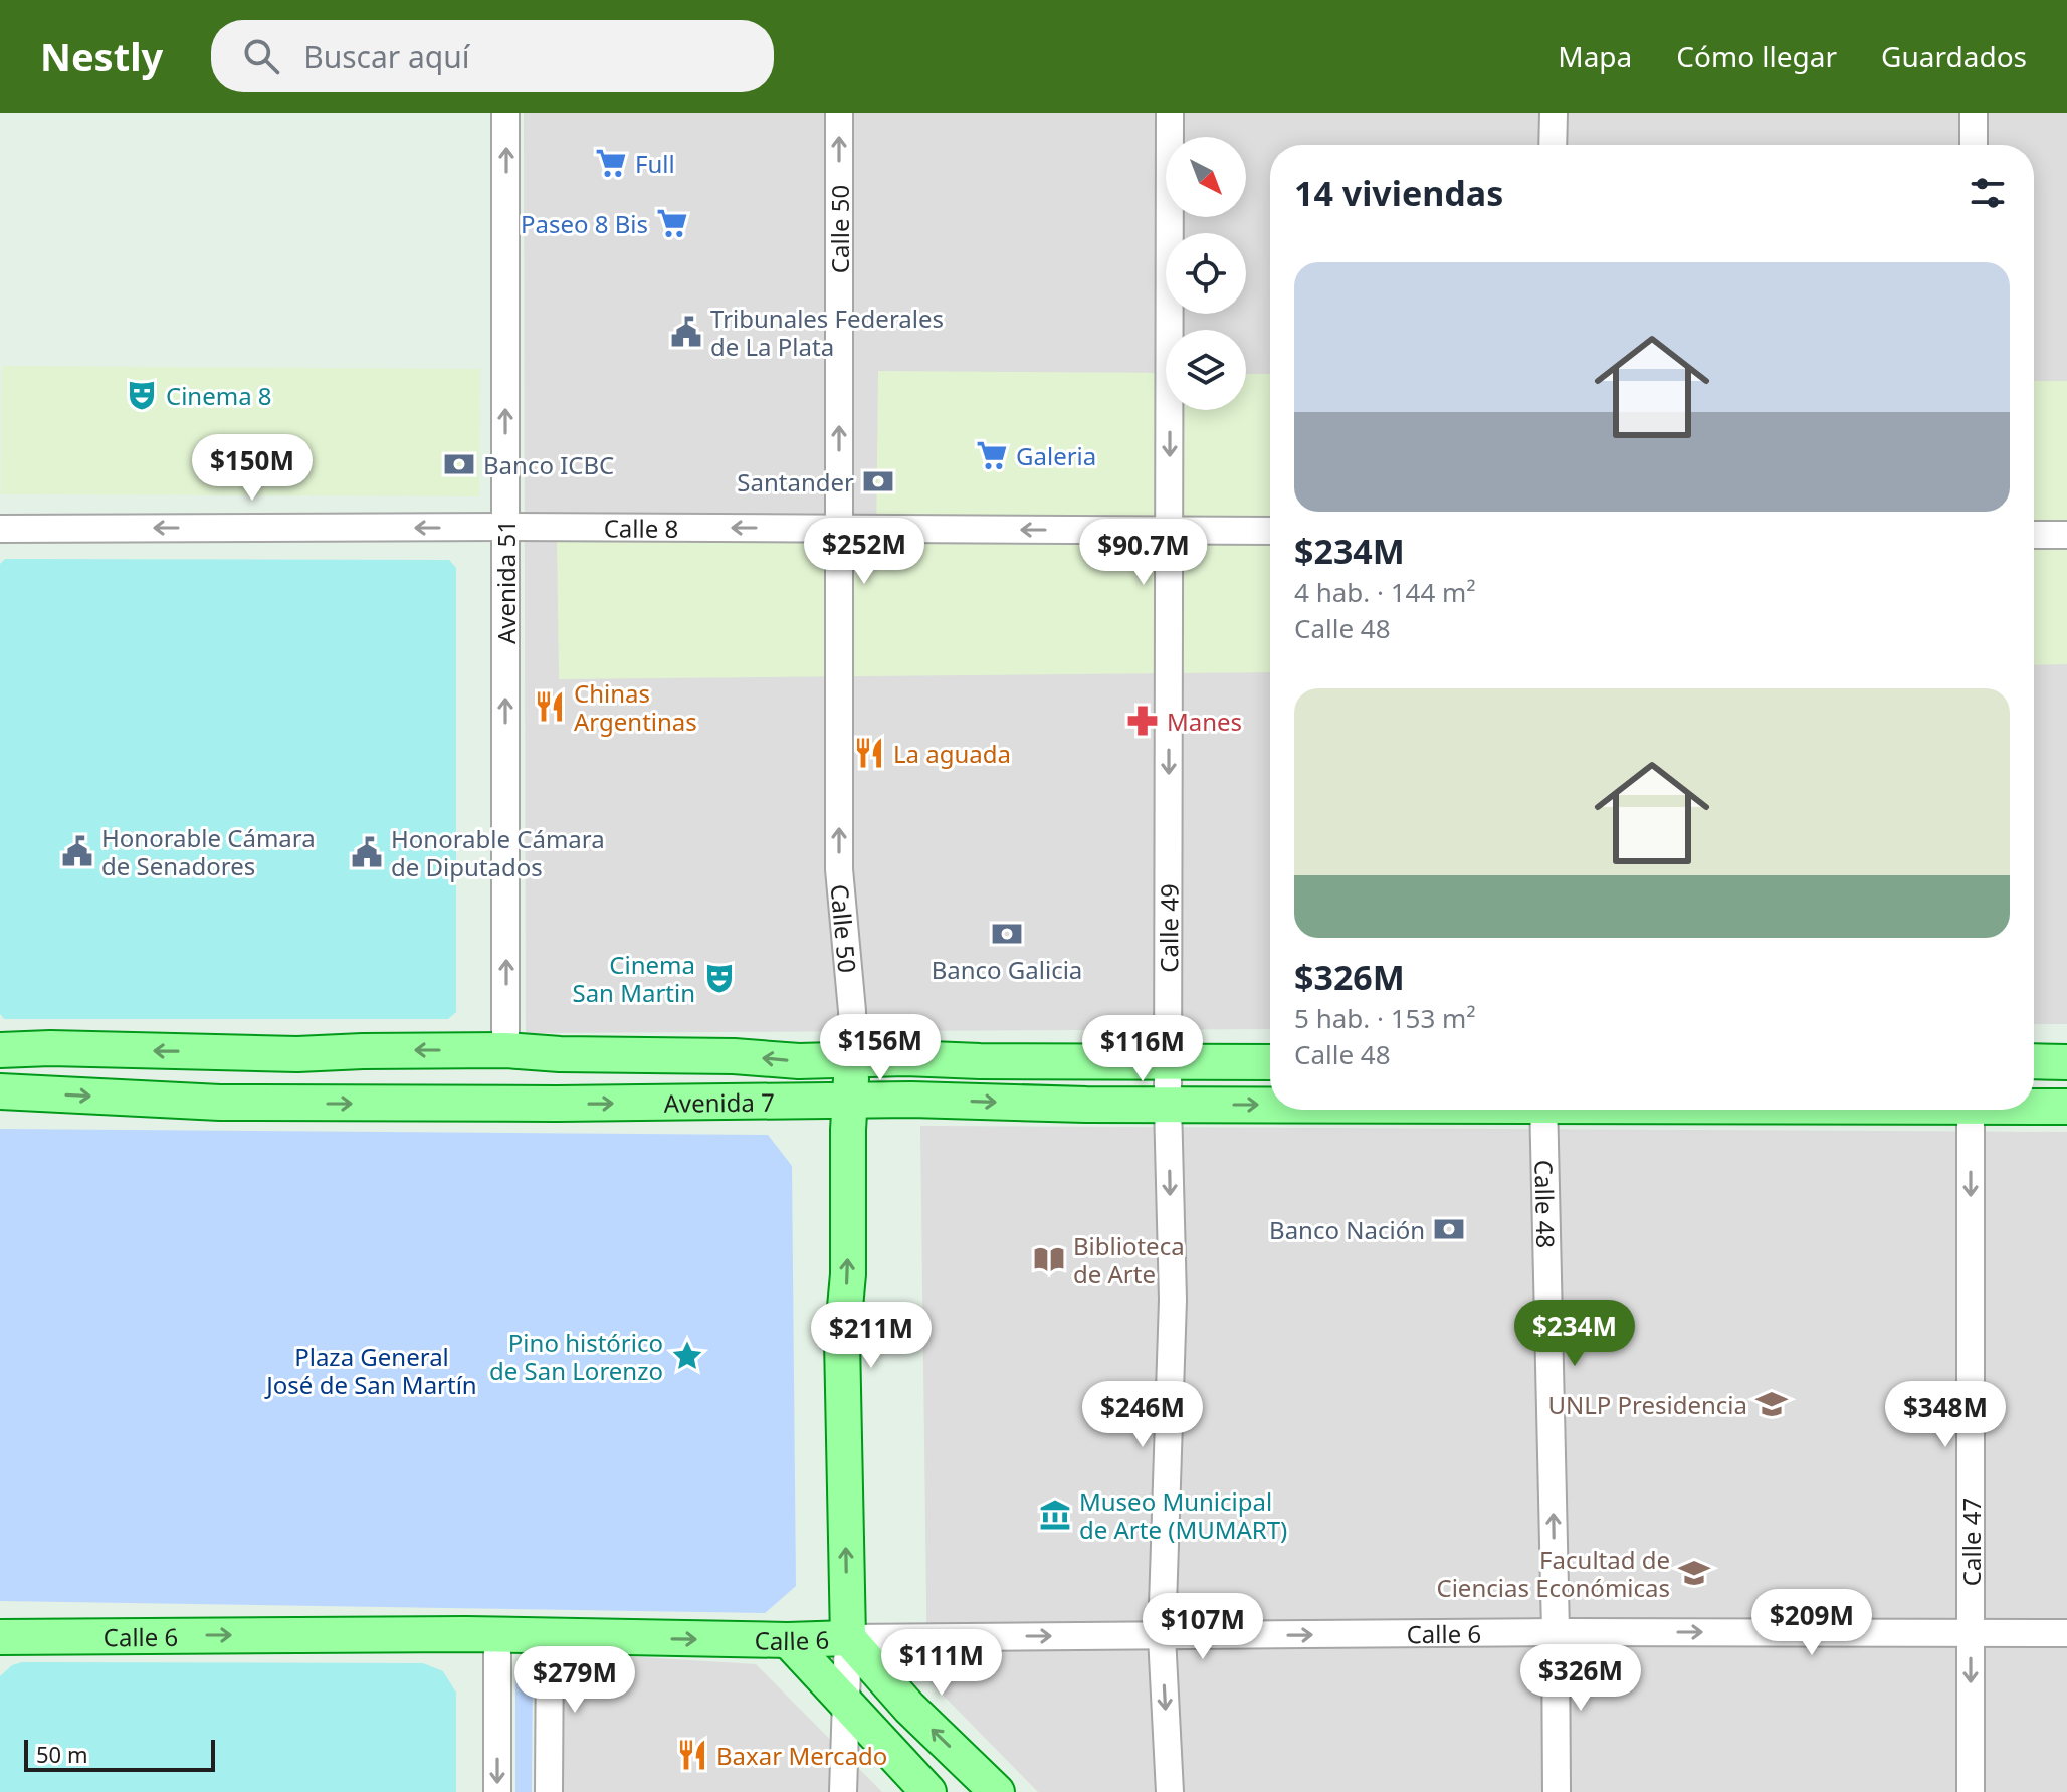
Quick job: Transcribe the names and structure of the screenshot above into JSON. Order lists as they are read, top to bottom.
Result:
{
  "streets": {
    "main road": ["Calle 50", "Avenida 7", "Calle 6"],
    "street": [
      "Calle 8",
      "Avenida 51",
      "Calle 49",
      "Calle 48",
      "Calle 47"
    ]
  },
  "crossings": [
    ["Calle 50", "Calle 8"],
    ["Calle 50", "Avenida 7"],
    ["Calle 50", "Calle 6"],
    ["Calle 8", "Avenida 51"],
    ["Calle 8", "Calle 49"],
    ["Avenida 51", "Avenida 7"],
    ["Calle 49", "Avenida 7"],
    ["Calle 49", "Calle 6"],
    ["Calle 48", "Calle 6"],
    ["Calle 47", "Calle 6"]
  ],
  "one_way": [
    "Calle 50",
    "Calle 8",
    "Avenida 51",
    "Calle 49",
    "Calle 48",
    "Calle 47",
    "Calle 6"
  ],
  "parks": ["Plaza General José de San Martín"],
  "places": {
    "supermarket": ["Full", "Paseo 8 Bis", "Galeria"],
    "public building": ["Tribunales Federales de La Plata", "Honorable Cámara de Senadores", "Honorable Cámara de Diputados"],
    "theatre": ["Cinema 8", "Cinema San Martin"],
    "bank": [
      "Banco ICBC",
      "Santander",
      "Banco Galicia",
      "Banco Nación"
    ],
    "restaurant": ["Chinas Argentinas", "La aguada", "Baxar Mercado"],
    "pharmacy": ["Manes"],
    "library": ["Biblioteca de Arte"],
    "place": ["Pino histórico de San Lorenzo"],
    "school or university": ["UNLP Presidencia", "Facultad de Ciencias Económicas"],
    "museum": ["Museo Municipal de Arte (MUMART)"]
  },
  "scale_bar": "50 m",
  "north": "bottom right",
  "page": {
    "header": "Nestly",
    "search": "Buscar aquí",
    "nav": ["Mapa", "Cómo llegar", "Guardados"],
    "heading": "14 viviendas",
    "list": [
      {
        "name": "$234M",
        "note": "4 hab. · 144 m² · Calle 48"
      },
      {
        "name": "$326M",
        "note": "5 hab. · 153 m² · Calle 48"
      }
    ],
    "price": [
      "$150M",
      "$252M",
      "$90.7M",
      "$156M",
      "$116M",
      "$234M",
      "$211M",
      "$246M",
      "$348M",
      "$209M",
      "$107M",
      "$111M",
      "$326M",
      "$279M"
    ],
    "scale": "50 m"
  }
}
